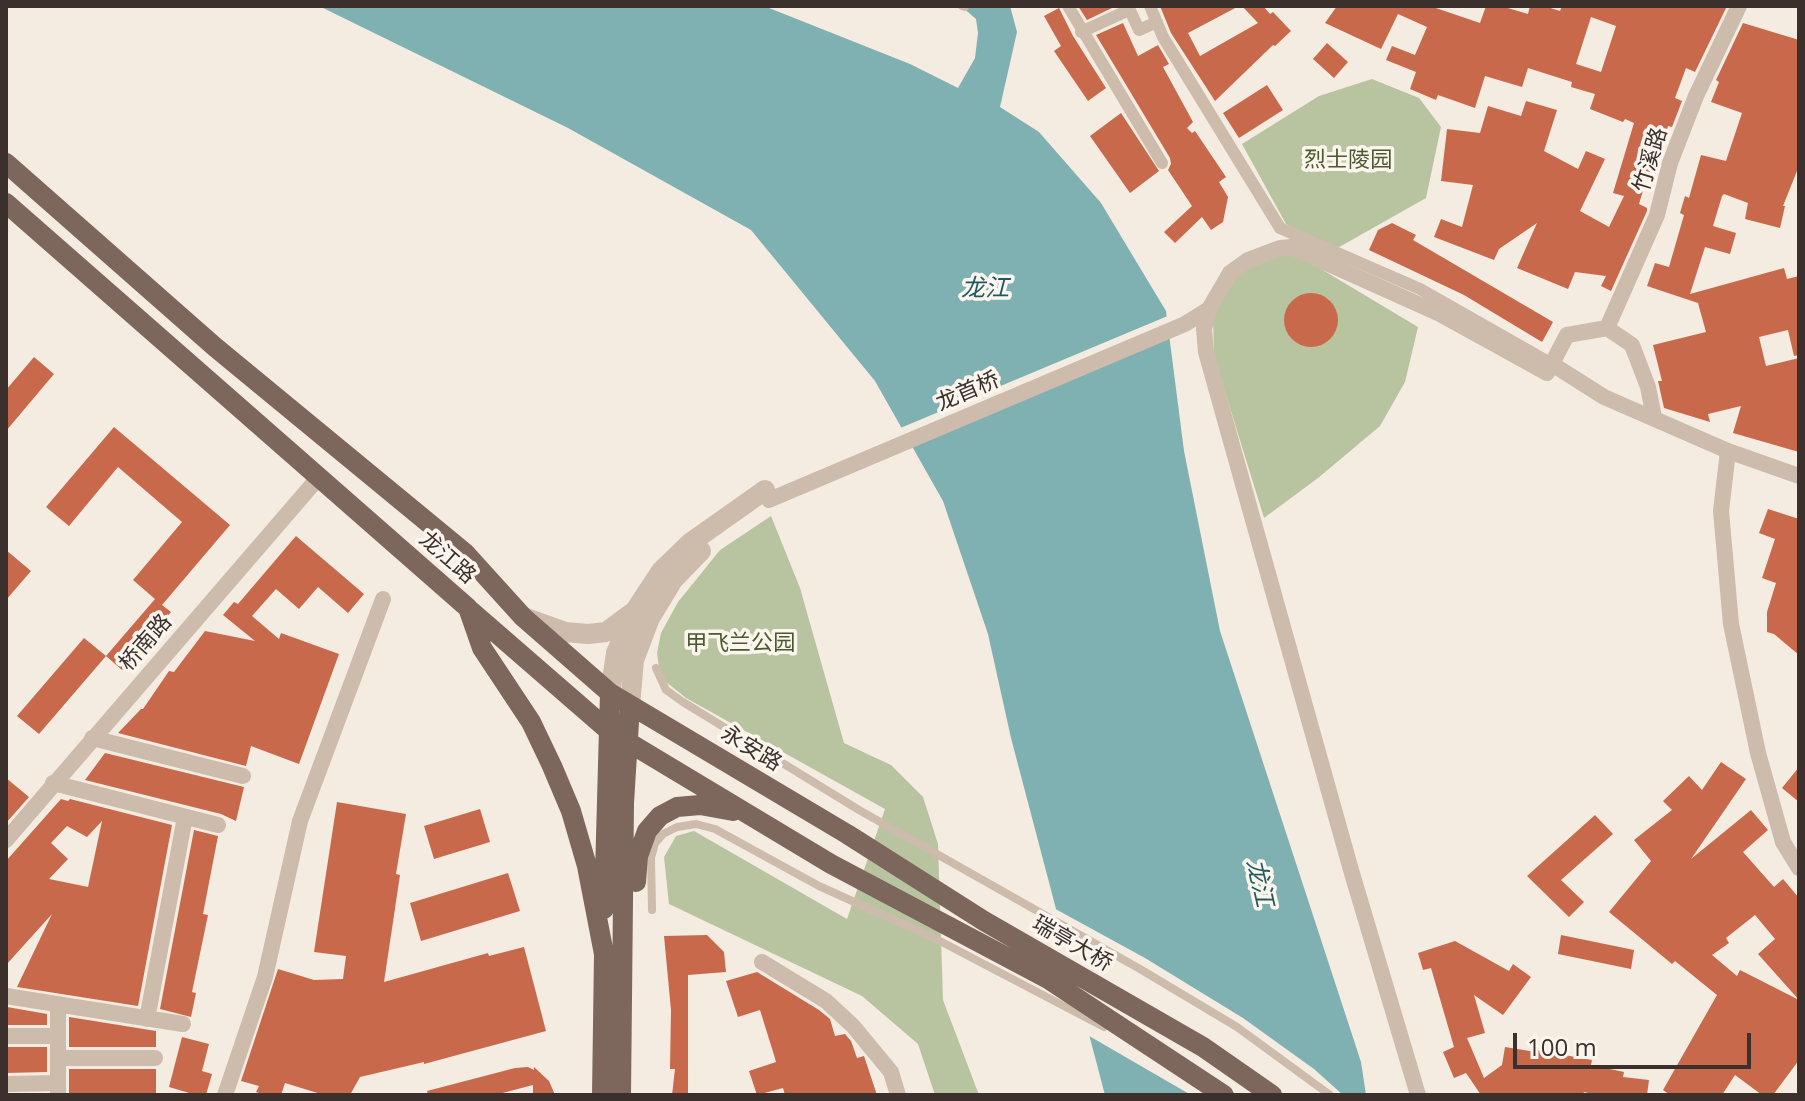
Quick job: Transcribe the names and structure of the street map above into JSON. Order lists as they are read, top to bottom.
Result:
{
  "streets": {
    "main road": ["龙江路", "永安路", "瑞亭大桥"],
    "street": ["竹溪路", "龙首桥", "桥南路"]
  },
  "crossings": [
    ["龙江路", "桥南路"],
    ["龙江路", "永安路"],
    ["永安路", "瑞亭大桥"]
  ],
  "water": ["龙江"],
  "parks": ["烈士陵园", "甲飞兰公园"],
  "scale_bar": "100 m"
}
